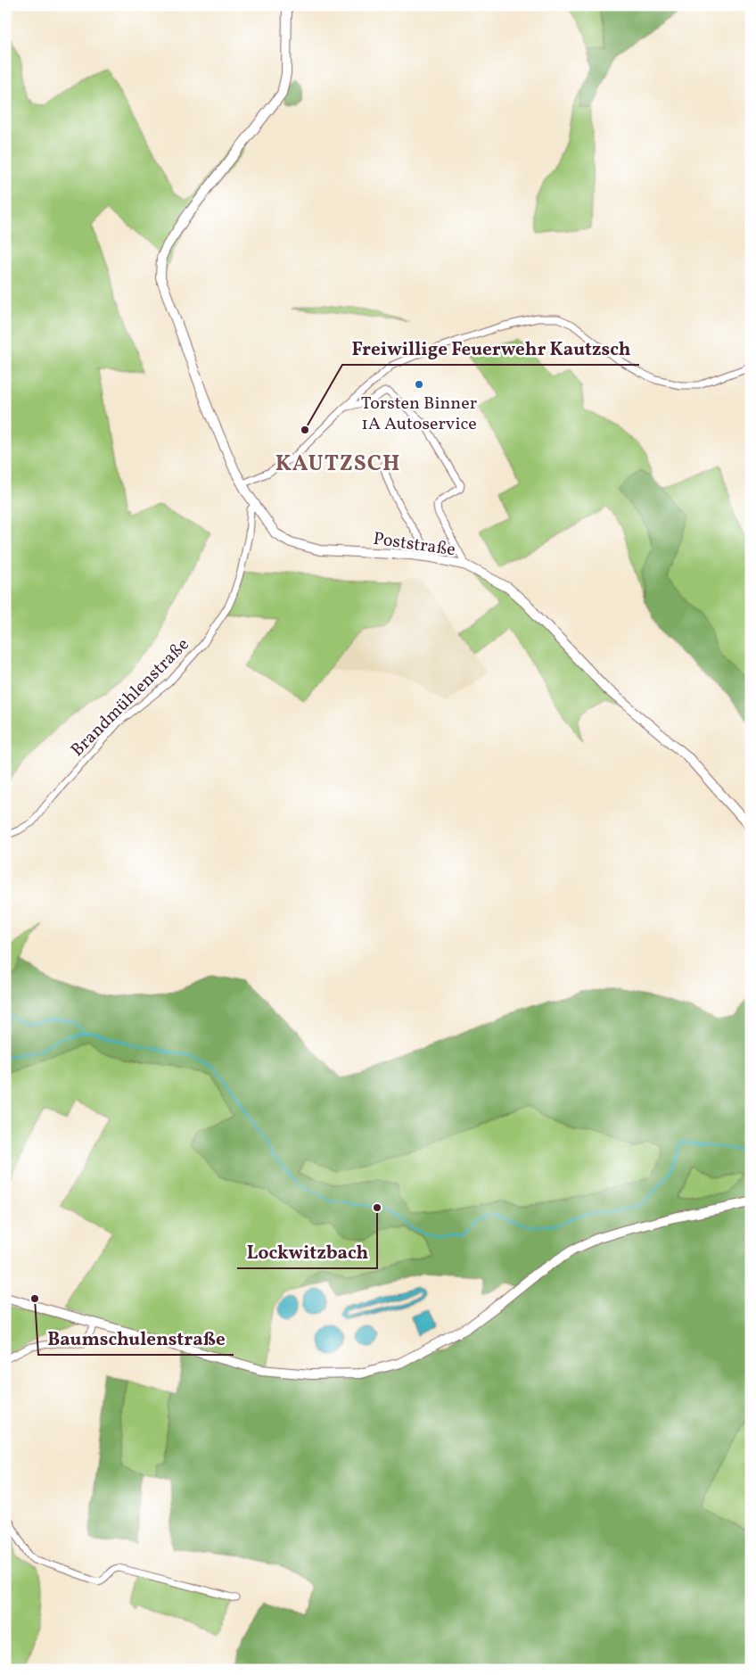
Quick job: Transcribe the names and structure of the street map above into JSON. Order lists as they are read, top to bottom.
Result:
{
  "streets": {
    "street": ["Poststraße", "Brandmühlenstraße"]
  },
  "crossings": [
    ["Poststraße", "Brandmühlenstraße"]
  ],
  "districts": ["KAUTZSCH"],
  "places": [
    "Torsten Binner 1A Autoservice",
    "Freiwillige Feuerwehr Kautzsch",
    "Lockwitzbach",
    "Baumschulenstraße"
  ]
}
